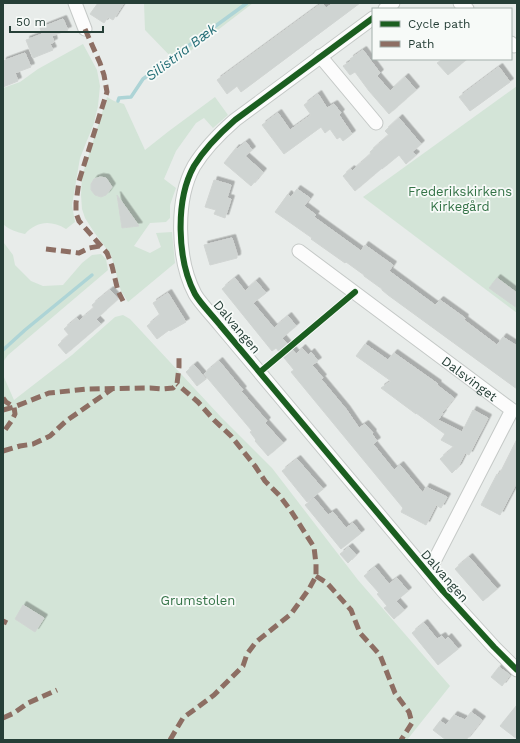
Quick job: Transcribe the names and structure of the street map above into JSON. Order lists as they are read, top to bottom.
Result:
{
  "streets": {
    "street": ["Dalvangen", "Dalsvinget"]
  },
  "crossings": [
    ["Dalvangen", "Dalsvinget"]
  ],
  "water": ["Silistria Bæk"],
  "parks": ["Frederikskirkens Kirkegård", "Grumstolen"],
  "legend": ["Cycle path", "Path"],
  "scale_bar": "50 m"
}
